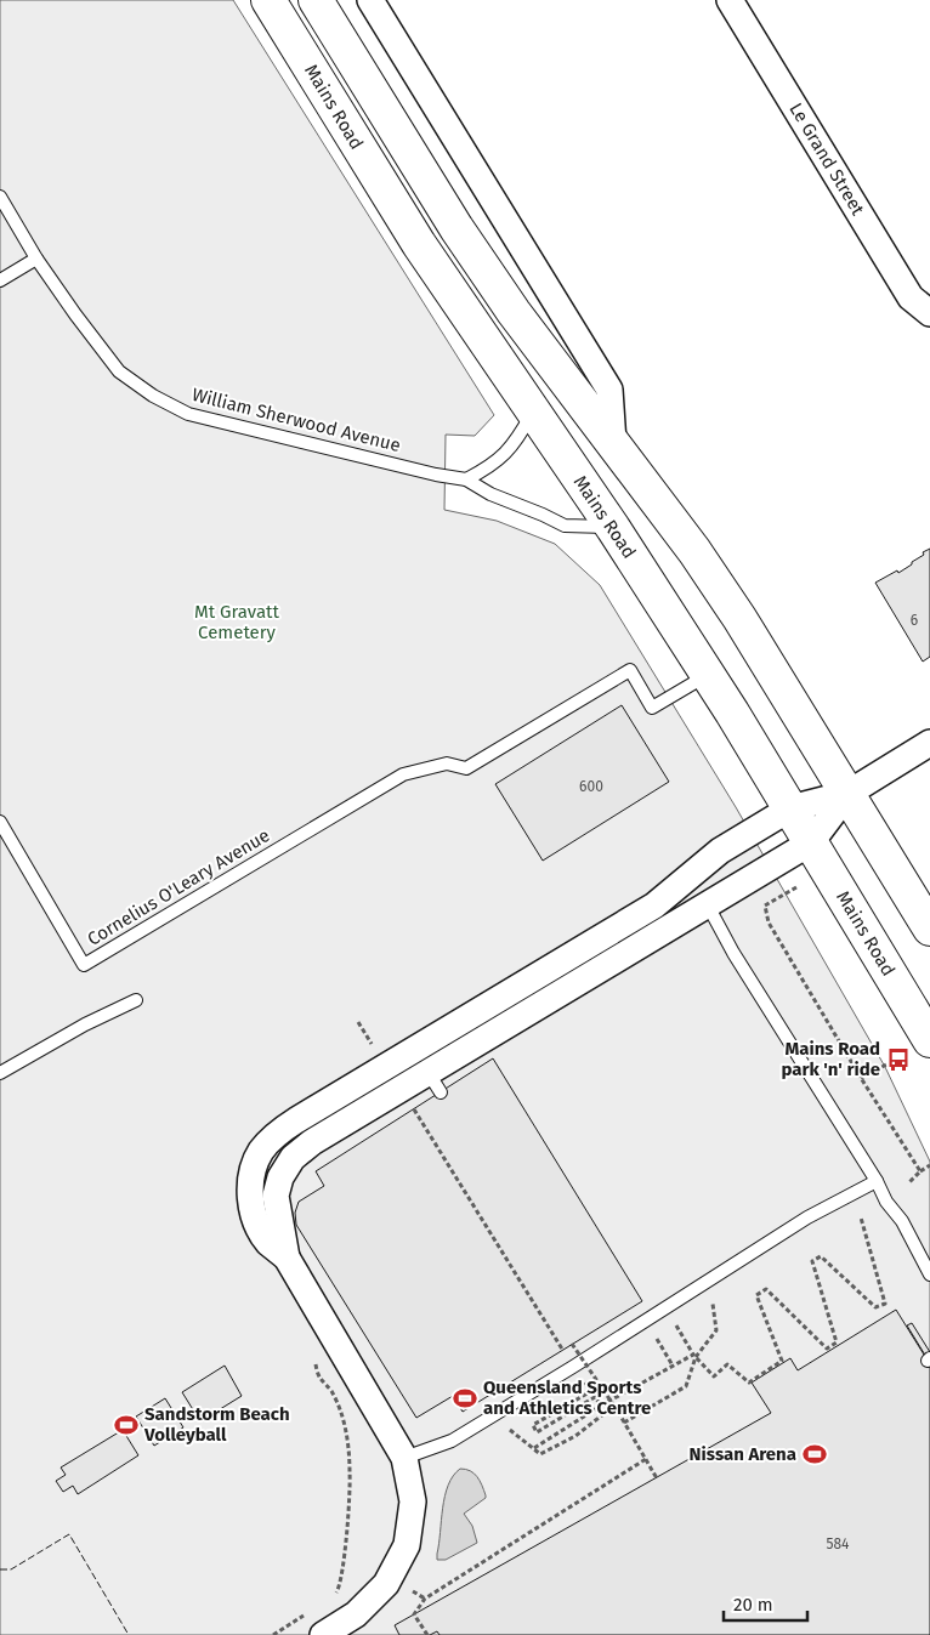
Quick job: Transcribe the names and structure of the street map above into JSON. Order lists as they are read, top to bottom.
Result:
{
  "streets": {
    "main road": ["Mains Road"],
    "street": ["Le Grand Street"],
    "lane": ["William Sherwood Avenue", "Cornelius O'Leary Avenue"]
  },
  "crossings": [
    ["Mains Road", "William Sherwood Avenue"],
    ["Mains Road", "Cornelius O'Leary Avenue"]
  ],
  "parks": ["Mt Gravatt Cemetery"],
  "places": {
    "bus stop": ["Mains Road park 'n' ride"],
    "sports": ["Queensland Sports and Athletics Centre", "Sandstorm Beach Volleyball", "Nissan Arena"]
  },
  "house_numbers": ["6", "600", "584"],
  "scale_bar": "20 m"
}
